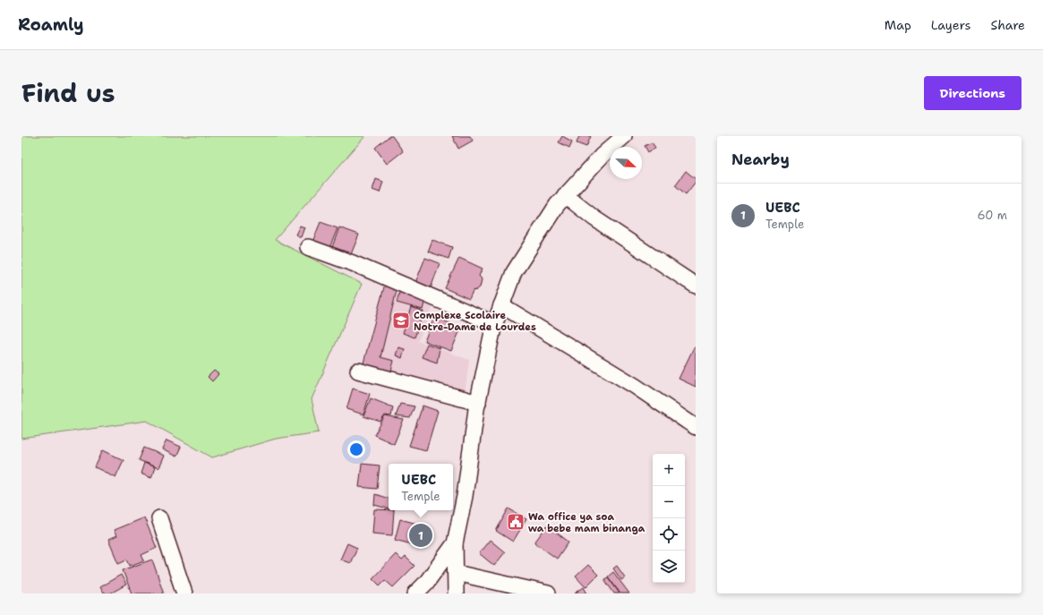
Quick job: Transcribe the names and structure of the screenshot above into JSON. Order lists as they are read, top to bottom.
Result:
{
  "places": {
    "school or university": ["Complexe Scolaire Notre-Dame de Lourdes"],
    "public building": ["Wa office ya soa wa bebe mam binanga"]
  },
  "north": "bottom right",
  "page": {
    "header": "Roamly",
    "nav": ["Map", "Layers", "Share"],
    "title": "Find us",
    "buttons": "Directions",
    "heading": "Nearby",
    "list": [
      {
        "mark": "1",
        "name": "UEBC",
        "note": "Temple",
        "value": "60 m"
      }
    ],
    "map_buttons": ["+", "−"],
    "popup": ["UEBC", "Temple"],
    "pins": "1"
  }
}
